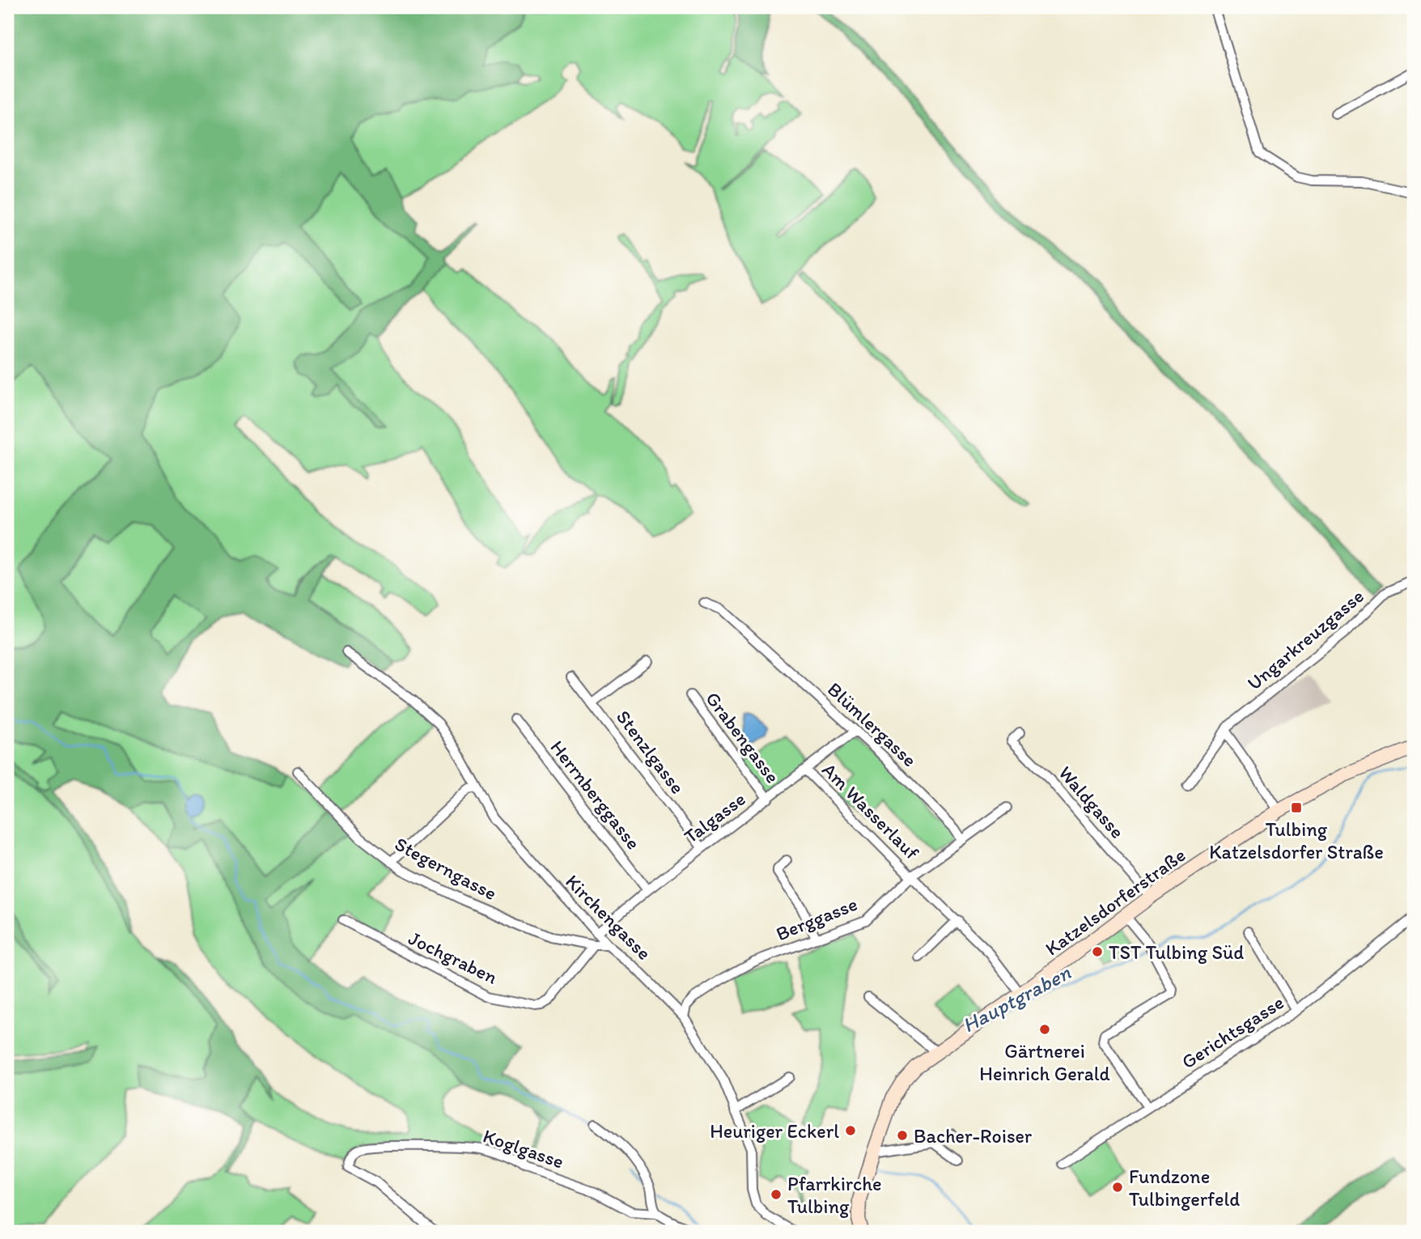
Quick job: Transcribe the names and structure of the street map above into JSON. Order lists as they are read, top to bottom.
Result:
{
  "streets": {
    "street": [
      "Ungarkreuzgasse",
      "Blümlergasse",
      "Grabengasse",
      "Stenzlgasse",
      "Herrnberggasse",
      "Waldgasse",
      "Am Wasserlauf",
      "Talgasse",
      "Stegerngasse",
      "Katzelsdorferstraße",
      "Kirchengasse",
      "Berggasse",
      "Jochgraben",
      "Gerichtsgasse",
      "Koglgasse"
    ]
  },
  "crossings": [
    ["Blümlergasse", "Talgasse"],
    ["Grabengasse", "Talgasse"],
    ["Stenzlgasse", "Talgasse"],
    ["Herrnberggasse", "Talgasse"],
    ["Waldgasse", "Katzelsdorferstraße"],
    ["Am Wasserlauf", "Talgasse"],
    ["Am Wasserlauf", "Berggasse"],
    ["Talgasse", "Kirchengasse"],
    ["Stegerngasse", "Kirchengasse"],
    ["Stegerngasse", "Jochgraben"],
    ["Kirchengasse", "Berggasse"]
  ],
  "water": ["Hauptgraben"],
  "places": {
    "transit": ["Tulbing Katzelsdorfer Straße"],
    "other": [
      "TST Tulbing Süd",
      "Gärtnerei Heinrich Gerald",
      "Heuriger Eckerl",
      "Bacher-Roiser",
      "Fundzone Tulbingerfeld",
      "Pfarrkirche Tulbing"
    ]
  }
}
